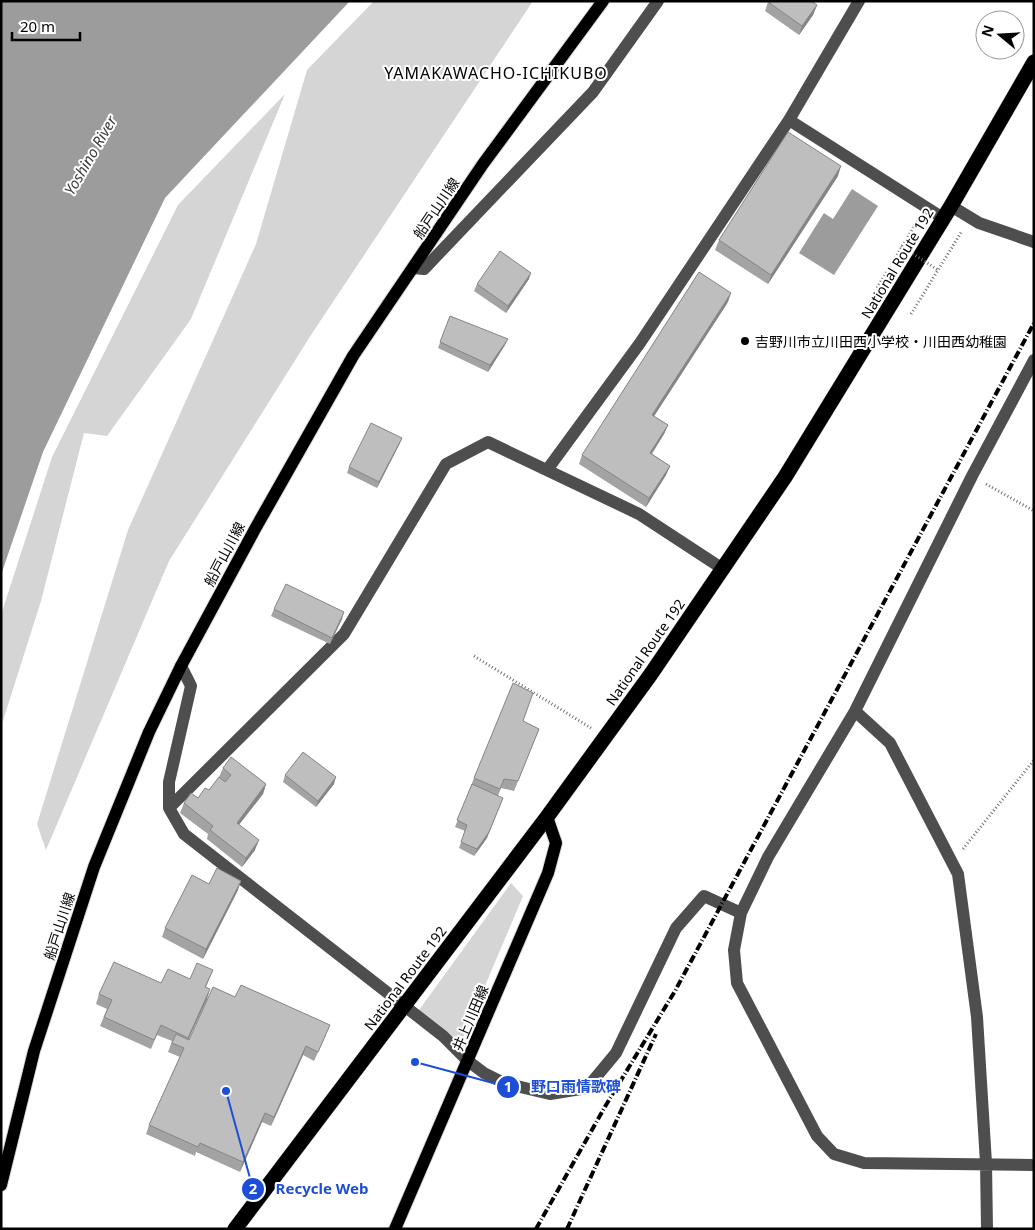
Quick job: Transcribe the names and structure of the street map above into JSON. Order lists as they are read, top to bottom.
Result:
{
  "streets": {
    "highway": ["National Route 192"],
    "main road": ["船戸山川線", "井上川田線"]
  },
  "crossings": [
    ["National Route 192", "井上川田線"]
  ],
  "districts": ["YAMAKAWACHO-ICHIKUBO"],
  "water": ["Yoshino River"],
  "places": ["吉野川市立川田西小学校・川田西幼稚園", "野口雨情歌碑", "Recycle Web"],
  "scale_bar": "20 m",
  "north": "left"
}
